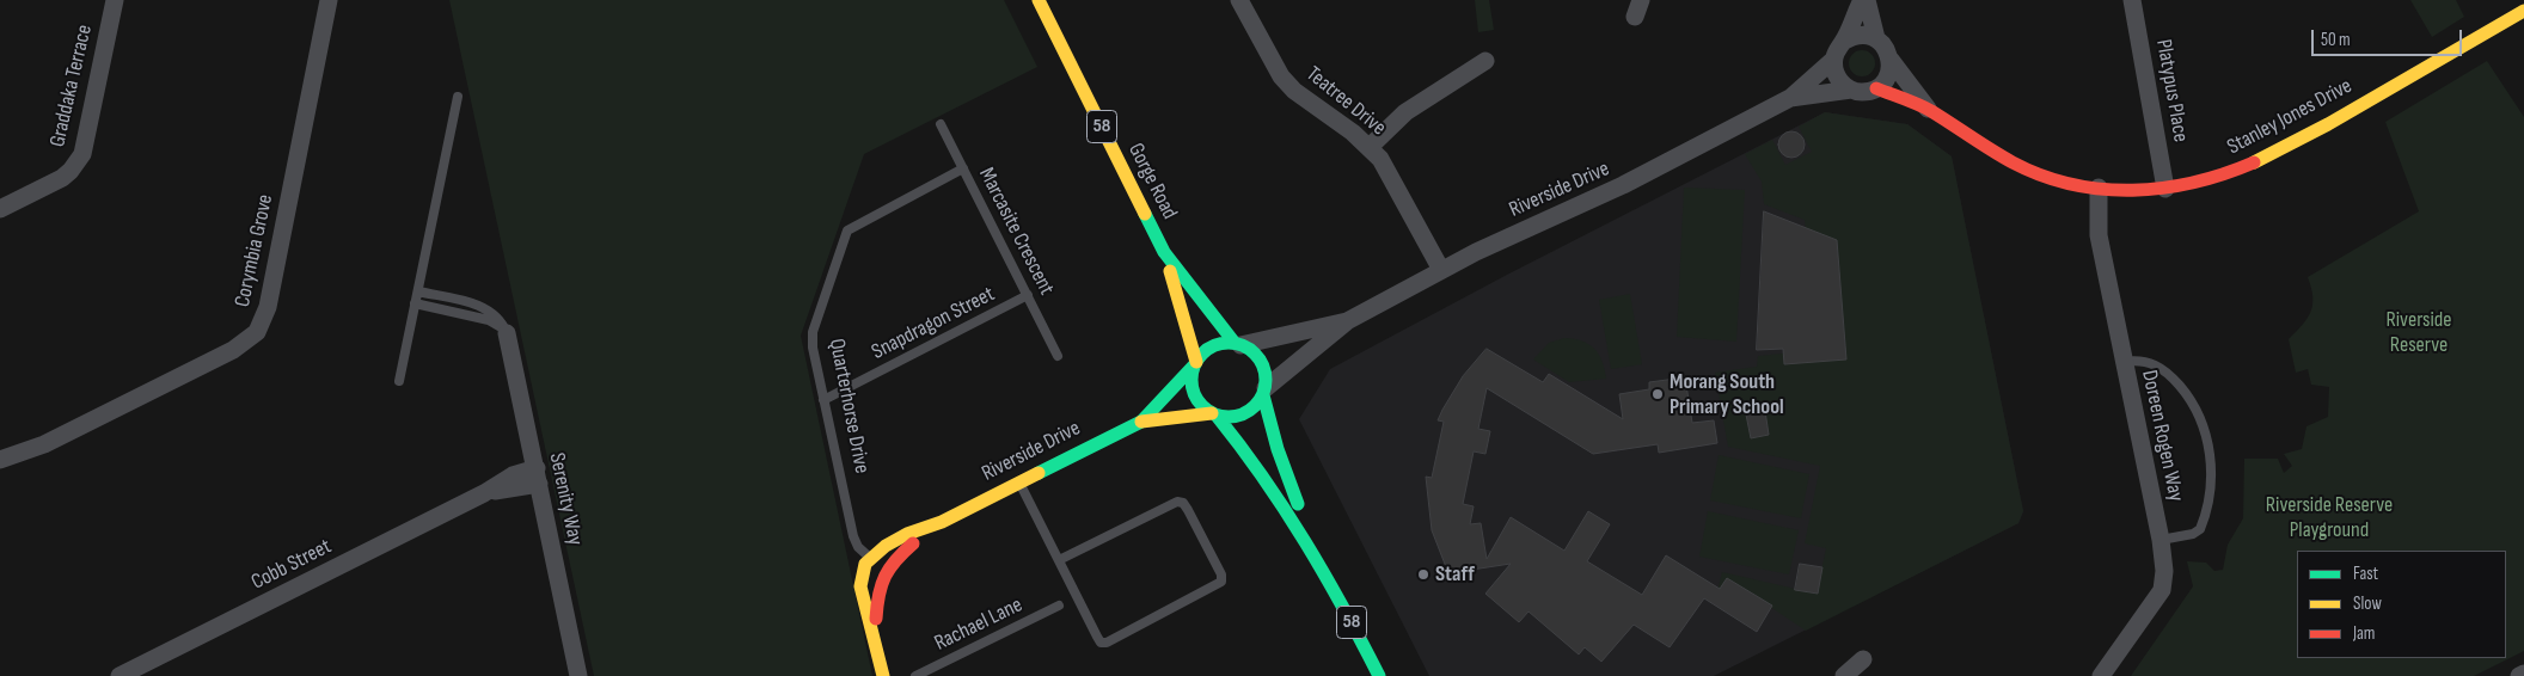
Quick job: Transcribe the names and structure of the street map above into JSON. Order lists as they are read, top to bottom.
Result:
{
  "streets": {
    "street": [
      "Graddaka Terrace",
      "Platypus Place",
      "Teatree Drive",
      "Stanley Jones Drive",
      "58",
      "Gorge Road",
      "Riverside Drive",
      "Corymbia Grove",
      "Quarterhorse Drive",
      "Doreen Rogen Way",
      "Serenity Way",
      "Cobb Street"
    ],
    "lane": ["Marcasite Crescent", "Snapdragon Street", "Rachael Lane"]
  },
  "crossings": [
    ["Platypus Place", "Stanley Jones Drive"],
    ["Teatree Drive", "Riverside Drive"],
    ["Stanley Jones Drive", "Riverside Drive"],
    ["Stanley Jones Drive", "Doreen Rogen Way"],
    ["58", "Gorge Road"],
    ["58", "Riverside Drive"],
    ["Gorge Road", "Riverside Drive"],
    ["Marcasite Crescent", "Snapdragon Street"],
    ["Marcasite Crescent", "Quarterhorse Drive"],
    ["Snapdragon Street", "Quarterhorse Drive"],
    ["Serenity Way", "Cobb Street"]
  ],
  "parks": ["Riverside Reserve", "Riverside Reserve Playground"],
  "places": ["Morang South Primary School", "Staff"],
  "legend": ["Fast", "Slow", "Jam"],
  "scale_bar": "50 m"
}
